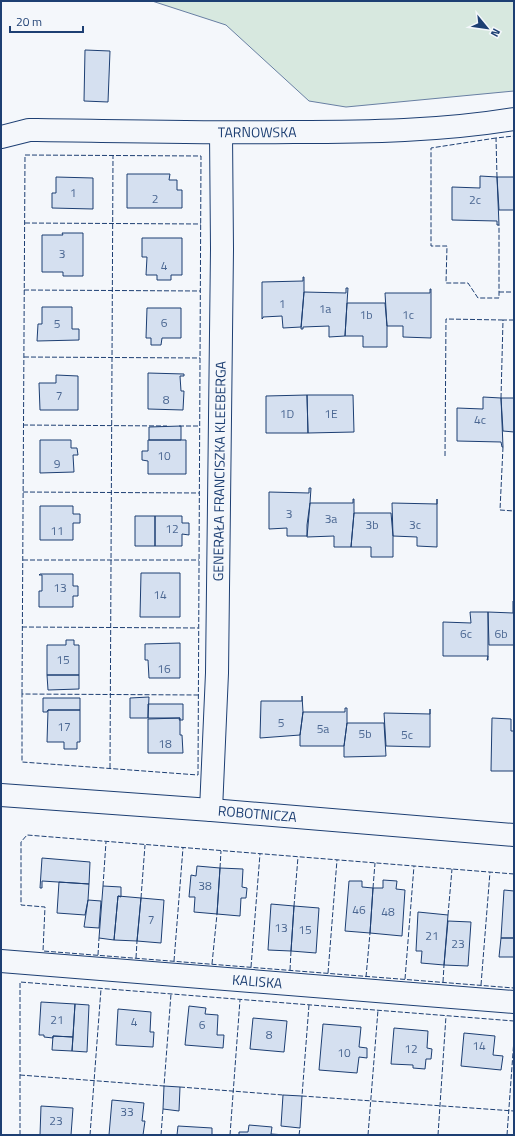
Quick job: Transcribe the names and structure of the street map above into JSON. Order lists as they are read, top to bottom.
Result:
{
  "streets": {
    "street": [
      "TARNOWSKA",
      "GENERAŁA FRANCISZKA KLEEBERGA",
      "ROBOTNICZA",
      "KALISKA"
    ]
  },
  "crossings": [
    ["TARNOWSKA", "GENERAŁA FRANCISZKA KLEEBERGA"],
    ["GENERAŁA FRANCISZKA KLEEBERGA", "ROBOTNICZA"]
  ],
  "house_numbers": [
    "1",
    "2",
    "2c",
    "3",
    "4",
    "1",
    "1a",
    "1b",
    "1c",
    "6",
    "5",
    "7",
    "8",
    "1D",
    "1E",
    "4c",
    "10",
    "9",
    "3",
    "3a",
    "3b",
    "3c",
    "12",
    "11",
    "13",
    "14",
    "6c",
    "6b",
    "15",
    "16",
    "5",
    "17",
    "5a",
    "5b",
    "5c",
    "18",
    "38",
    "46",
    "48",
    "7",
    "13",
    "15",
    "21",
    "23",
    "21",
    "4",
    "6",
    "8",
    "14",
    "12",
    "10",
    "33",
    "23"
  ],
  "scale_bar": "20 m",
  "north": "bottom right"
}
